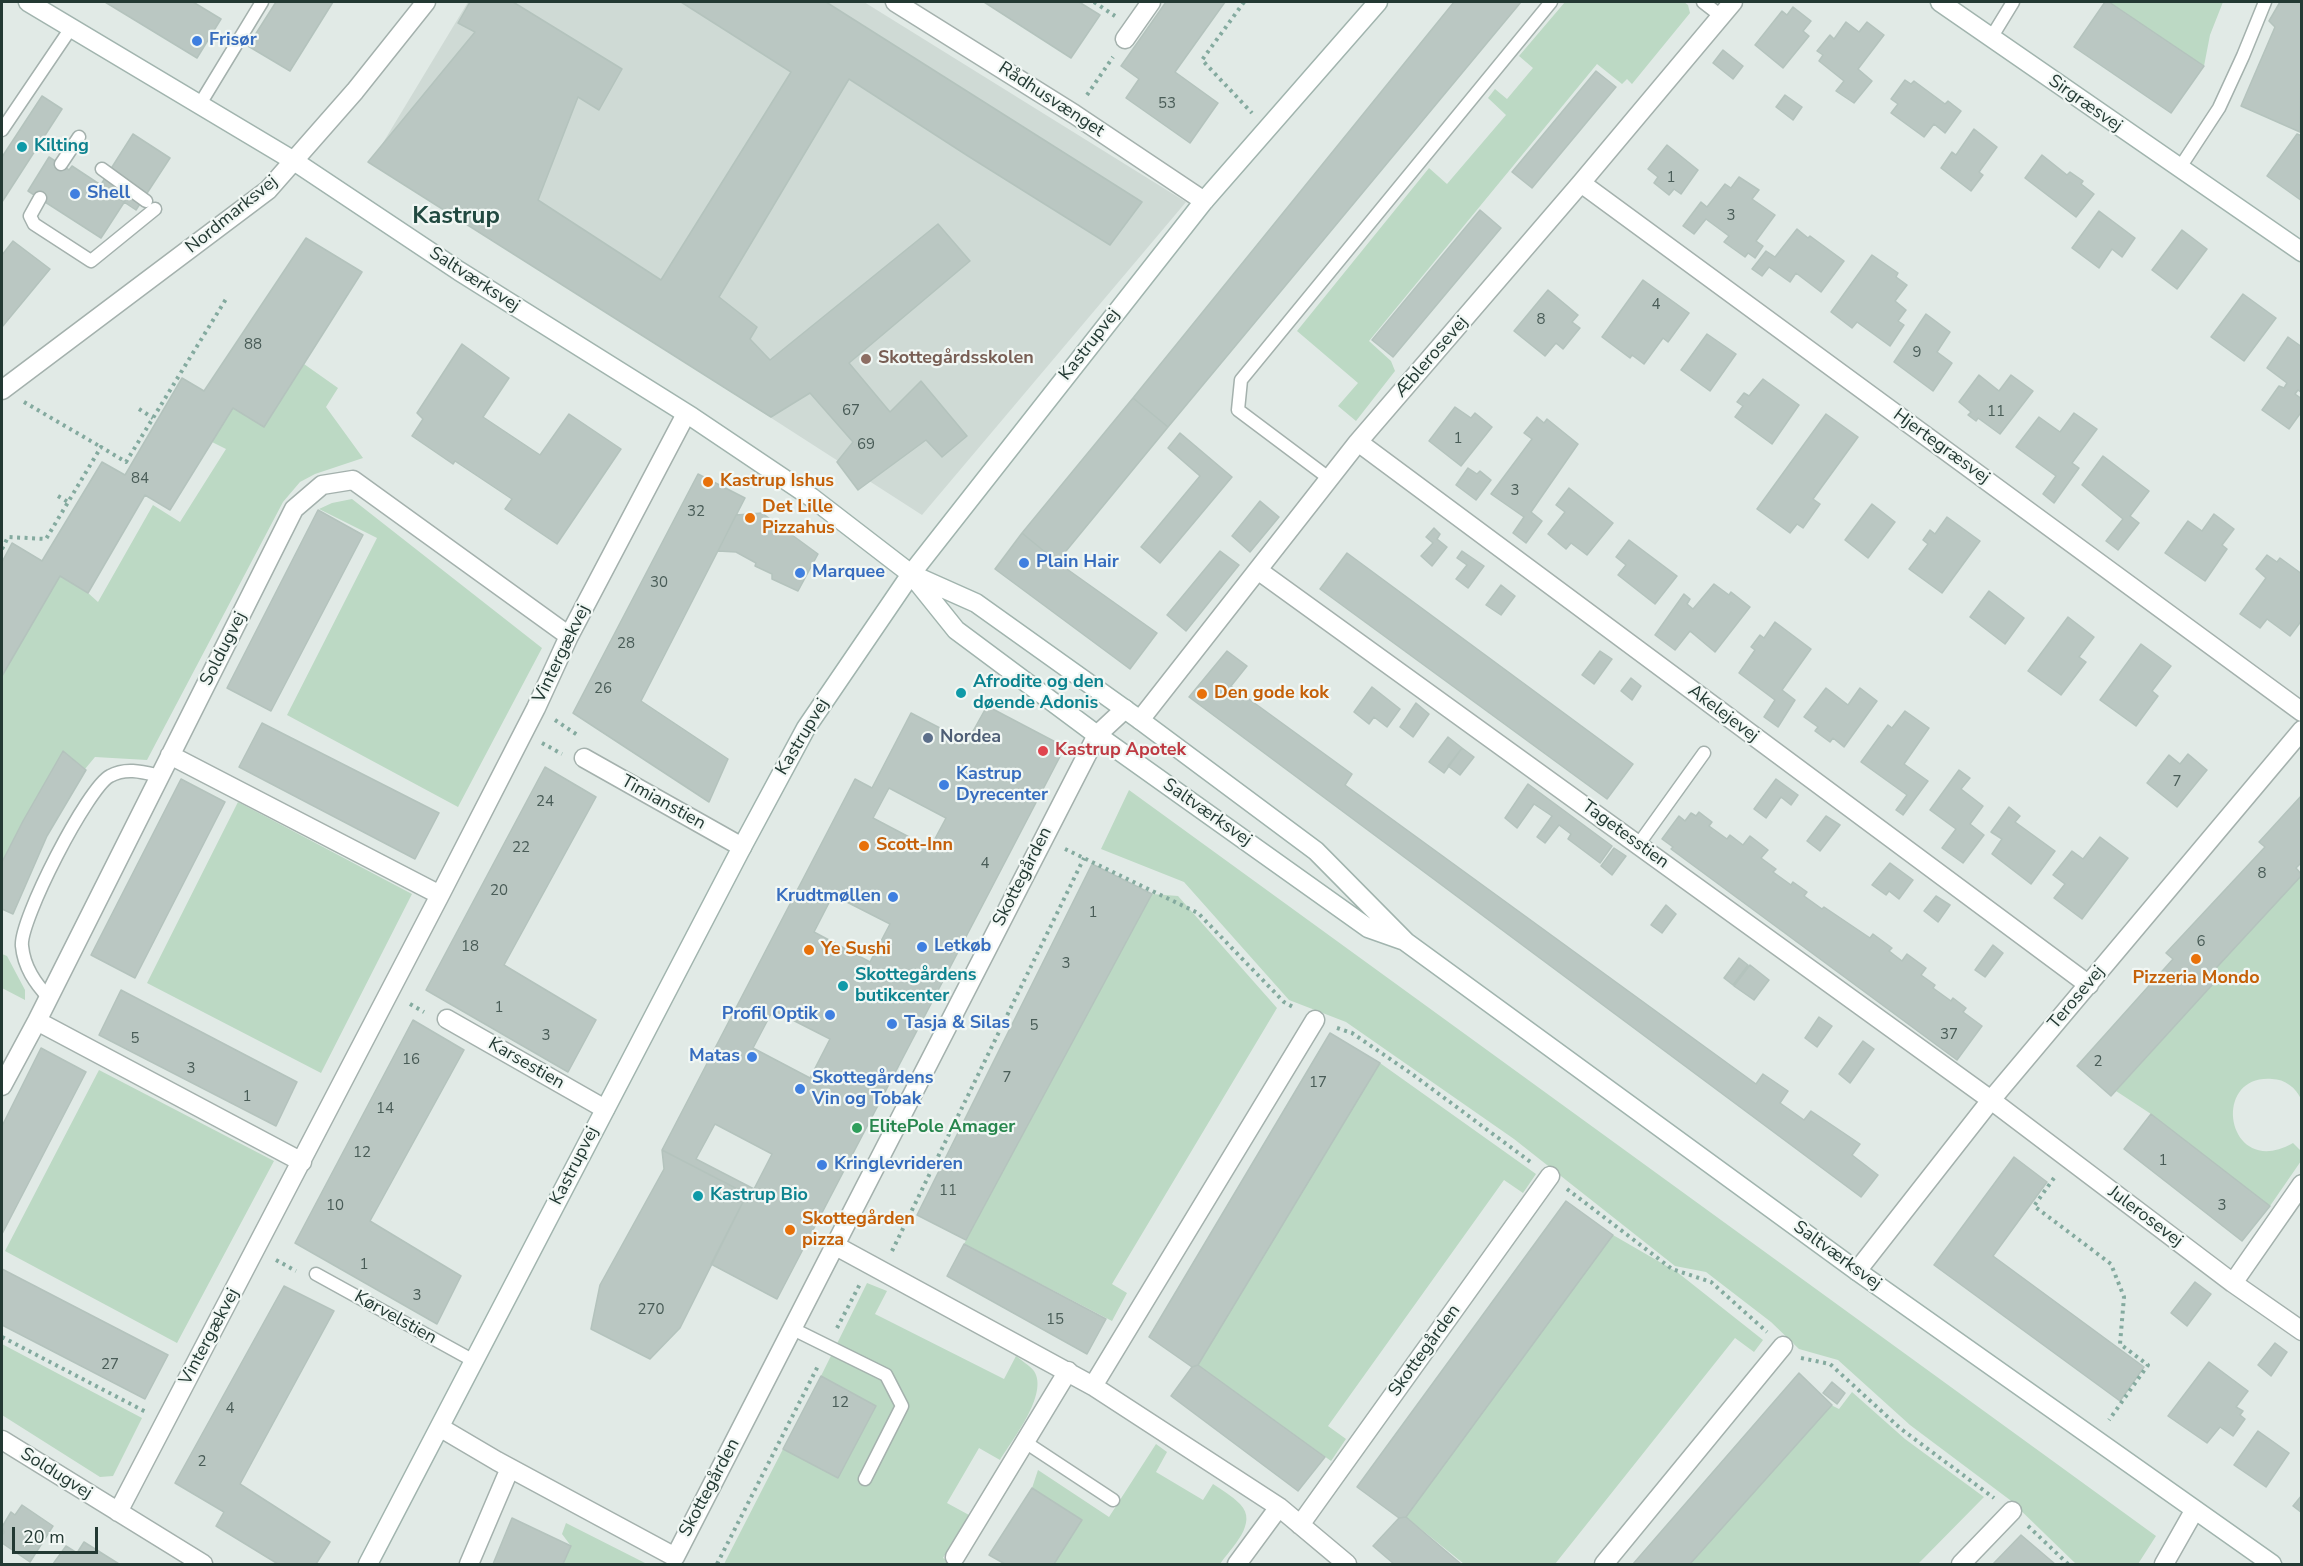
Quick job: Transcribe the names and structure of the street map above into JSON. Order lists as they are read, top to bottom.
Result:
{
  "streets": {
    "street": [
      "Rådhusvænget",
      "Sirgræsvej",
      "Nordmarksvej",
      "Saltværksvej",
      "Kastrupvej",
      "Æblerosevej",
      "Hjertegræsvej",
      "Soldugvej",
      "Vintergækvej",
      "Akelejevej",
      "Timianstien",
      "Tagetesstien",
      "Skottegården",
      "Terosevej",
      "Karsestien",
      "Julerosevej"
    ],
    "lane": ["Kørvelstien"]
  },
  "crossings": [
    ["Rådhusvænget", "Kastrupvej"],
    ["Nordmarksvej", "Saltværksvej"],
    ["Saltværksvej", "Kastrupvej"],
    ["Saltværksvej", "Æblerosevej"],
    ["Saltværksvej", "Vintergækvej"],
    ["Saltværksvej", "Skottegården"],
    ["Saltværksvej", "Terosevej"],
    ["Kastrupvej", "Timianstien"],
    ["Kastrupvej", "Skottegården"],
    ["Kastrupvej", "Karsestien"],
    ["Kastrupvej", "Kørvelstien"],
    ["Æblerosevej", "Hjertegræsvej"],
    ["Æblerosevej", "Akelejevej"],
    ["Æblerosevej", "Tagetesstien"],
    ["Æblerosevej", "Skottegården"],
    ["Soldugvej", "Vintergækvej"],
    ["Akelejevej", "Terosevej"],
    ["Tagetesstien", "Terosevej"],
    ["Tagetesstien", "Julerosevej"],
    ["Terosevej", "Julerosevej"]
  ],
  "districts": ["Kastrup"],
  "places": [
    "Frisør",
    "Kilting",
    "Shell",
    "Skottegårdsskolen",
    "Kastrup Ishus",
    "Det Lille Pizzahus",
    "Plain Hair",
    "Marquee",
    "Afrodite og den døende Adonis",
    "Den gode kok",
    "Nordea",
    "Kastrup Apotek",
    "Kastrup Dyrecenter",
    "Scott-Inn",
    "Krudtmøllen",
    "Letkøb",
    "Ye Sushi",
    "Pizzeria Mondo",
    "Skottegårdens butikcenter",
    "Profil Optik",
    "Tasja & Silas",
    "Matas",
    "Skottegårdens Vin og Tobak",
    "ElitePole Amager",
    "Kringlevrideren",
    "Kastrup Bio",
    "Skottegården pizza"
  ],
  "house_numbers": [
    "53",
    "1",
    "3",
    "4",
    "8",
    "88",
    "9",
    "67",
    "11",
    "1",
    "69",
    "84",
    "3",
    "32",
    "30",
    "28",
    "26",
    "7",
    "24",
    "22",
    "4",
    "8",
    "20",
    "1",
    "6",
    "18",
    "3",
    "1",
    "5",
    "37",
    "3",
    "5",
    "16",
    "2",
    "3",
    "7",
    "17",
    "1",
    "14",
    "12",
    "1",
    "11",
    "10",
    "3",
    "1",
    "3",
    "270",
    "15",
    "27",
    "12",
    "4",
    "2"
  ],
  "scale_bar": "20 m"
}
